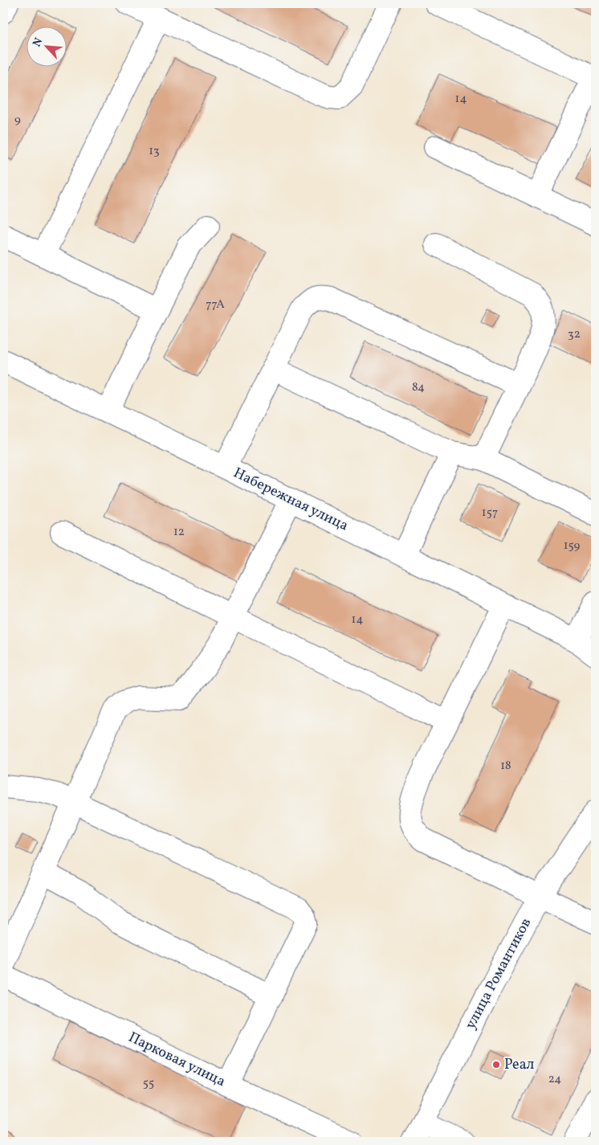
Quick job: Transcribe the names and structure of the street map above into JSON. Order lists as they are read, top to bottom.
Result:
{
  "streets": {
    "street": ["Набережная улица", "улица Романтиков", "Парковая улица"]
  },
  "places": ["Реал"],
  "house_numbers": [
    "14",
    "9",
    "13",
    "77А",
    "32",
    "84",
    "157",
    "12",
    "159",
    "14",
    "18",
    "24",
    "55"
  ],
  "north": "top left"
}
